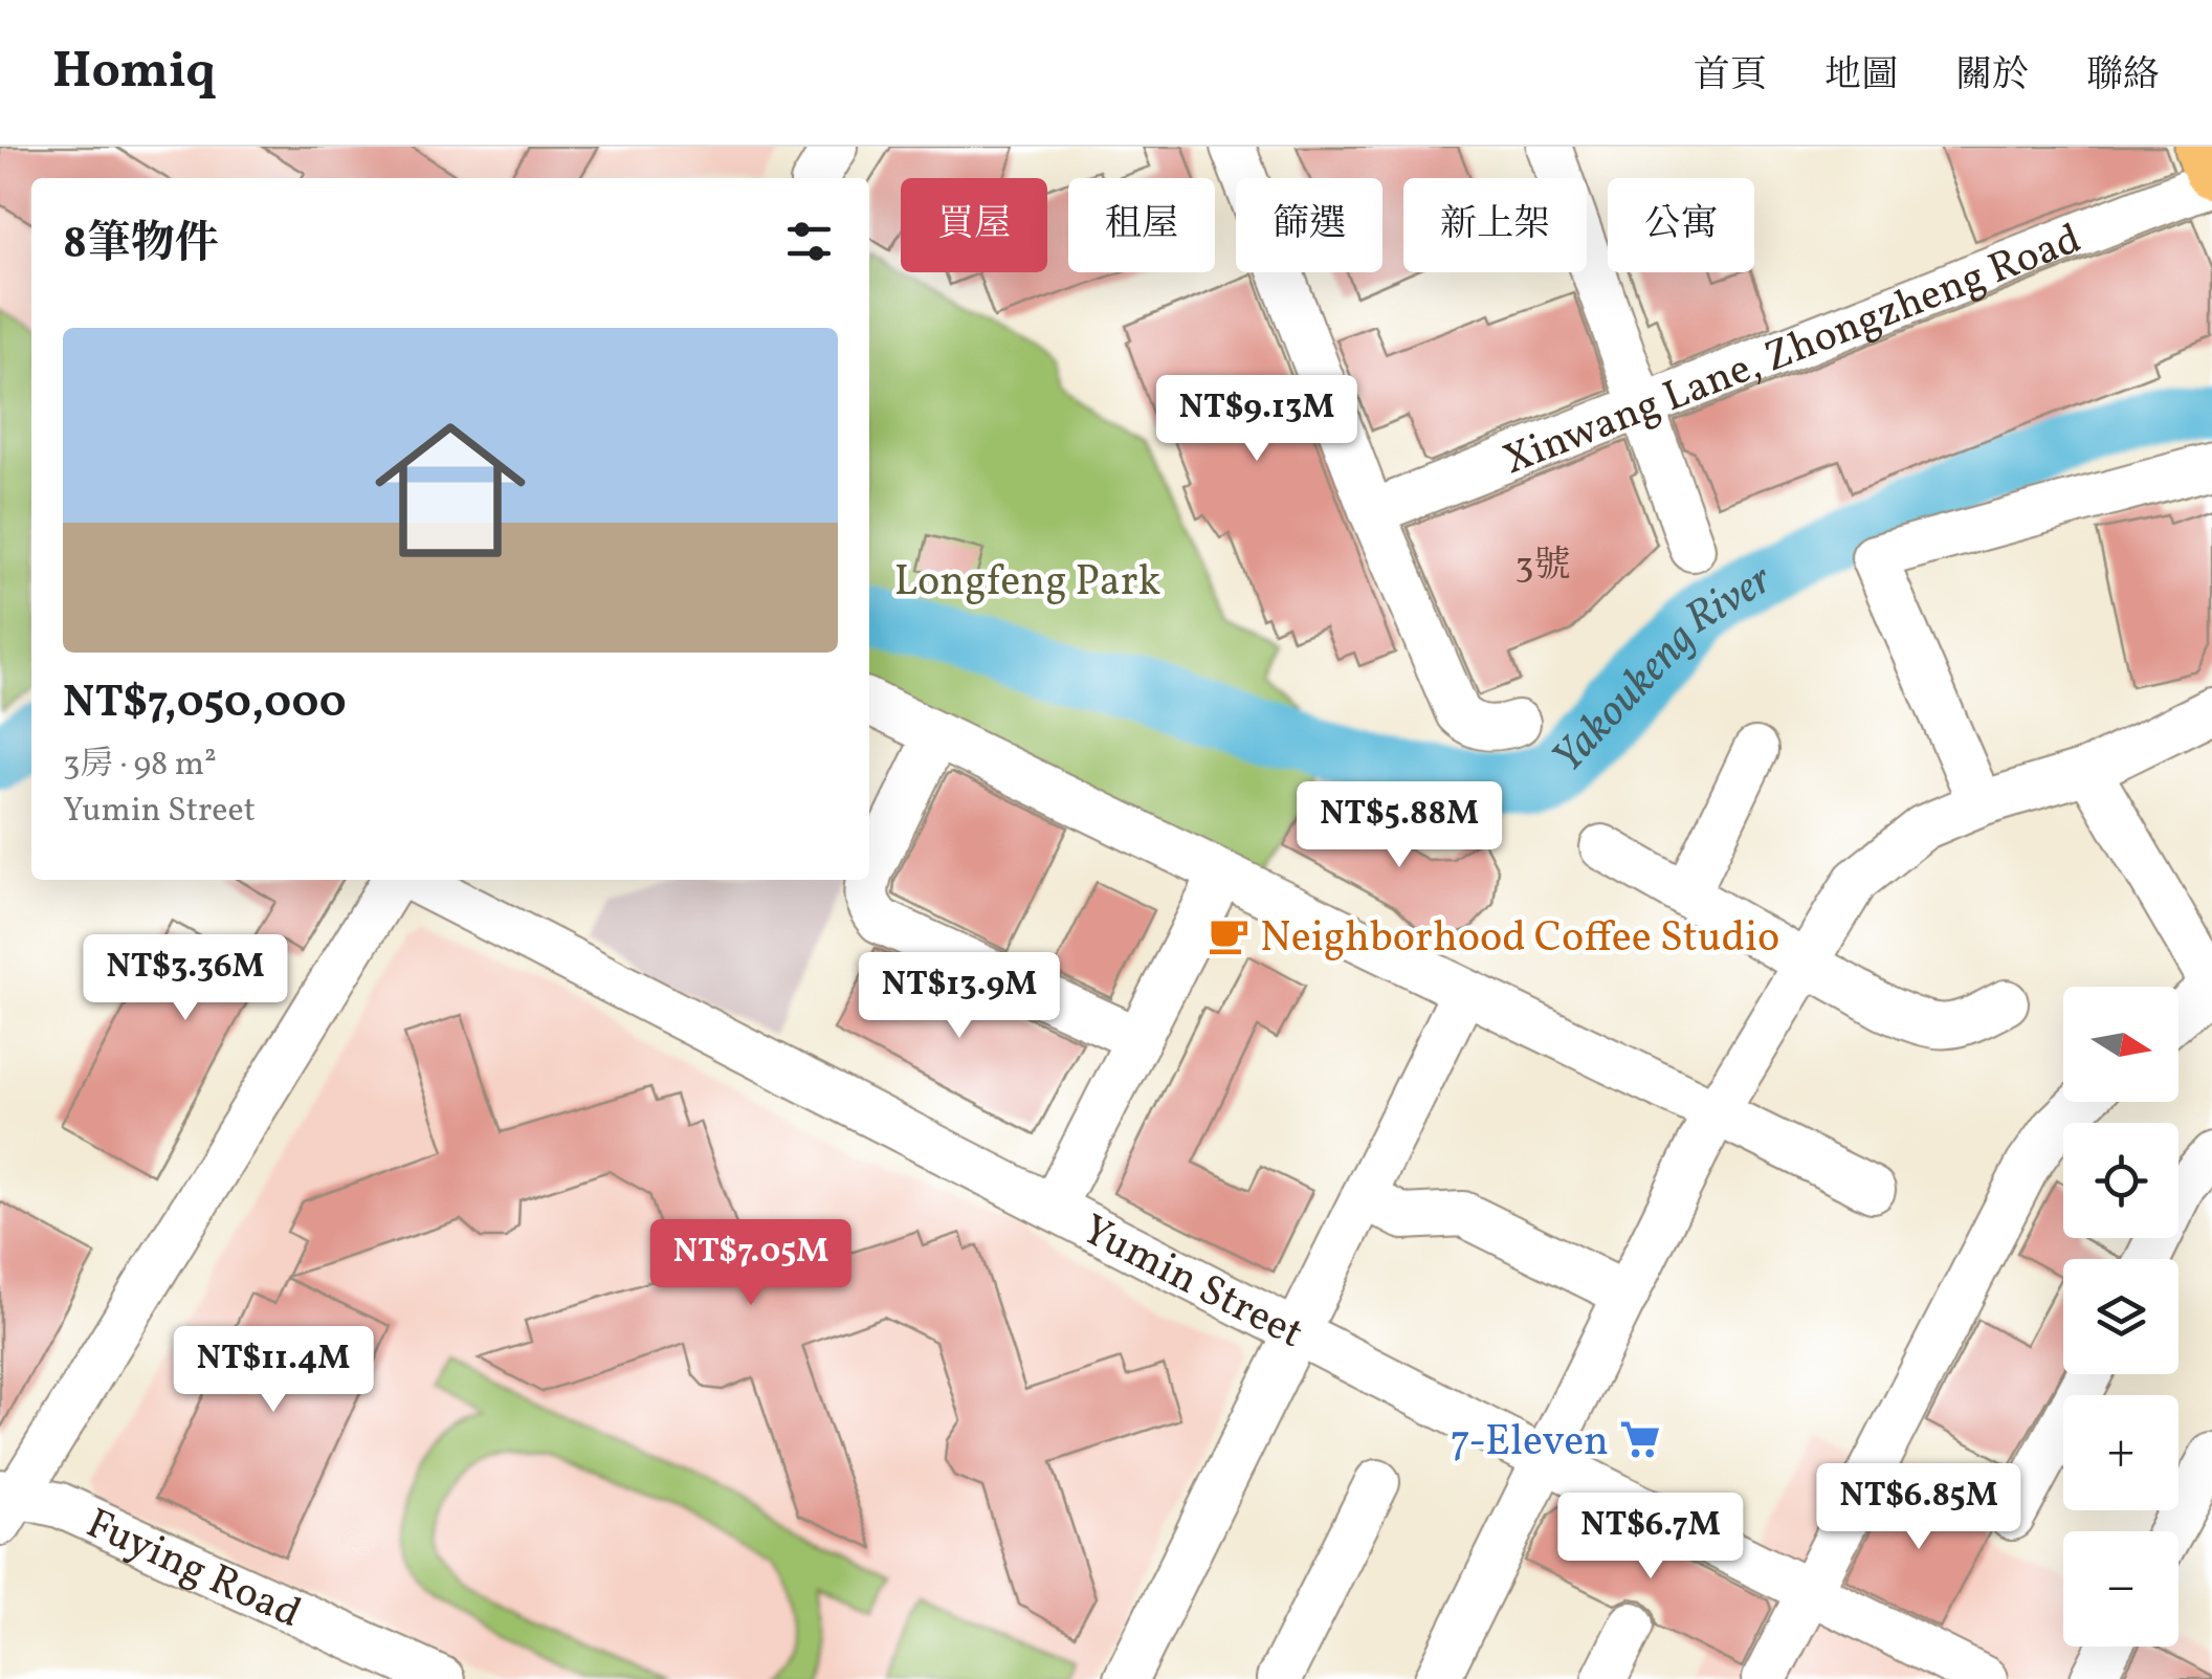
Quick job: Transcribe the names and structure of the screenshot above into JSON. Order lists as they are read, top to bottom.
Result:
{
  "streets": {
    "street": ["Xinwang Lane, Zhongzheng Road", "Yumin Street", "Fuying Road"]
  },
  "water": ["Yakoukeng River"],
  "parks": ["Longfeng Park"],
  "places": {
    "cafe": ["Neighborhood Coffee Studio"],
    "supermarket": ["7-Eleven"]
  },
  "house_numbers": ["3號"],
  "north": "right",
  "page": {
    "header": "Homiq",
    "nav": [
      "首頁",
      "地圖",
      "關於",
      "聯絡"
    ],
    "chip": [
      "買屋",
      "租屋",
      "篩選",
      "新上架",
      "公寓"
    ],
    "heading": "8筆物件",
    "list": [
      {
        "name": "NT$7,050,000",
        "note": "3房 · 98 m² · Yumin Street"
      }
    ],
    "price": [
      "NT$9.13M",
      "NT$5.88M",
      "NT$3.36M",
      "NT$13.9M",
      "NT$7.05M",
      "NT$11.4M",
      "NT$6.85M",
      "NT$6.7M"
    ],
    "map_buttons": ["+", "−"]
  }
}
